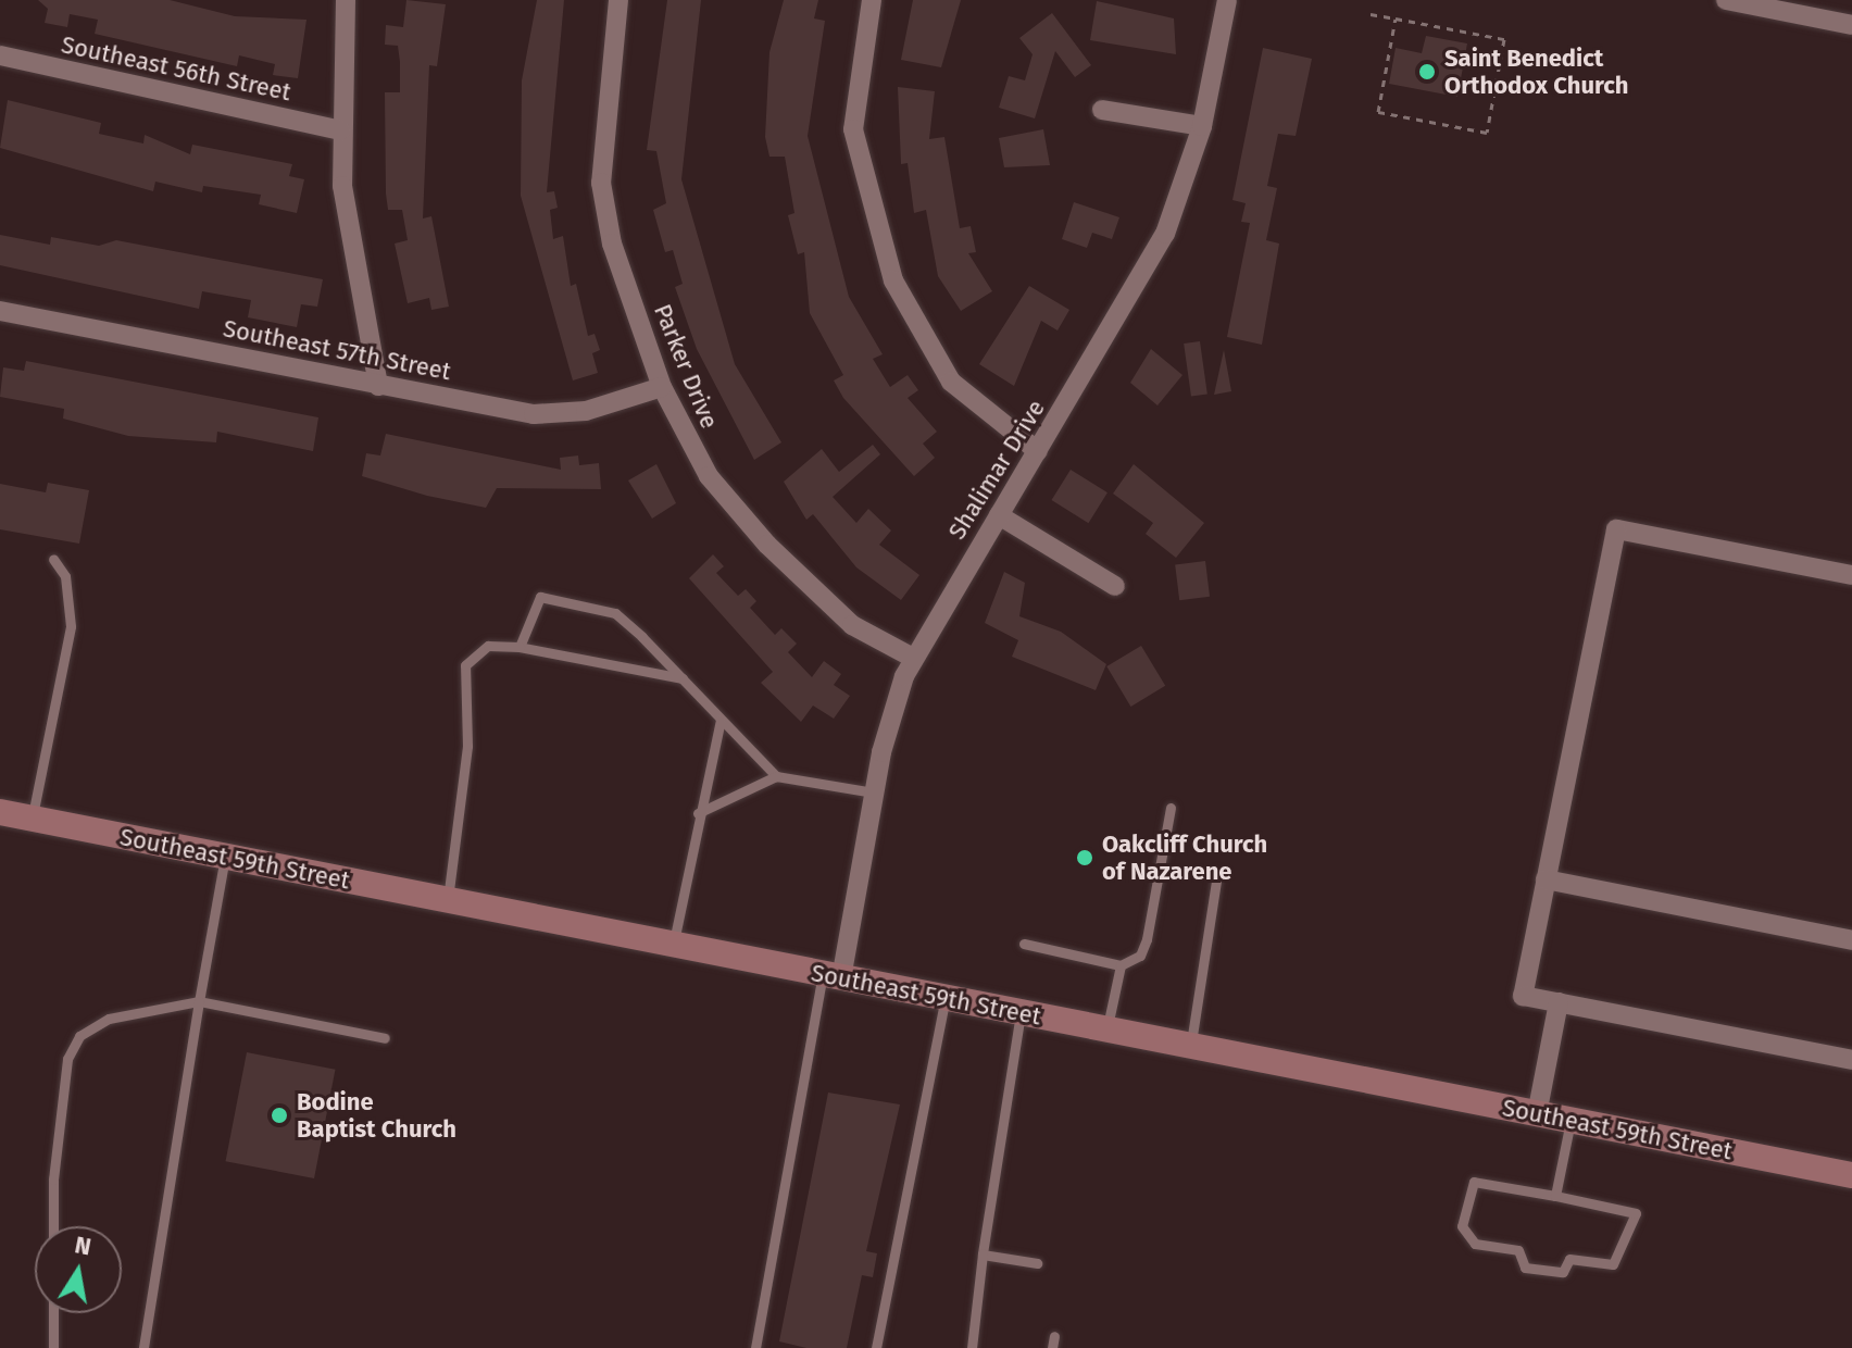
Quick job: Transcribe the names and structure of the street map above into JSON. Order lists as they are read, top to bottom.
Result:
{
  "streets": {
    "main road": ["Southeast 59th Street"],
    "street": [
      "Southeast 56th Street",
      "Southeast 57th Street",
      "Parker Drive",
      "Shalimar Drive"
    ]
  },
  "crossings": [
    ["Southeast 57th Street", "Parker Drive"],
    ["Parker Drive", "Shalimar Drive"],
    ["Shalimar Drive", "Southeast 59th Street"]
  ],
  "places": ["Saint Benedict Orthodox Church", "Oakcliff Church of Nazarene", "Bodine Baptist Church"],
  "north": "top"
}
